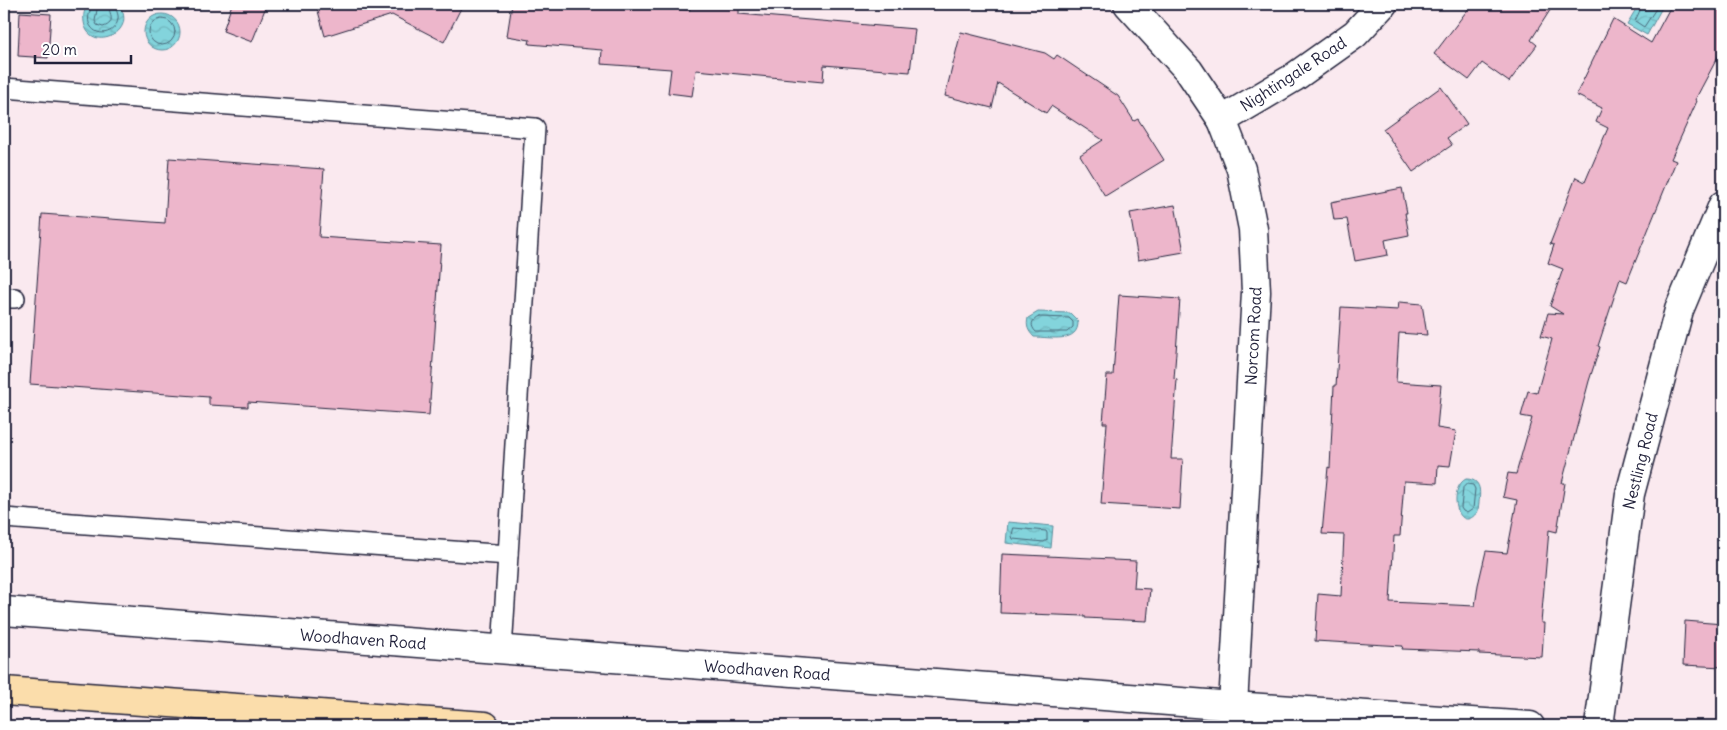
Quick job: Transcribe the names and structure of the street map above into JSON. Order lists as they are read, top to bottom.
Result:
{
  "streets": {
    "street": [
      "Nightingale Road",
      "Norcom Road",
      "Nestling Road",
      "Woodhaven Road"
    ]
  },
  "crossings": [
    ["Nightingale Road", "Norcom Road"],
    ["Norcom Road", "Woodhaven Road"]
  ],
  "scale_bar": "20 m"
}
